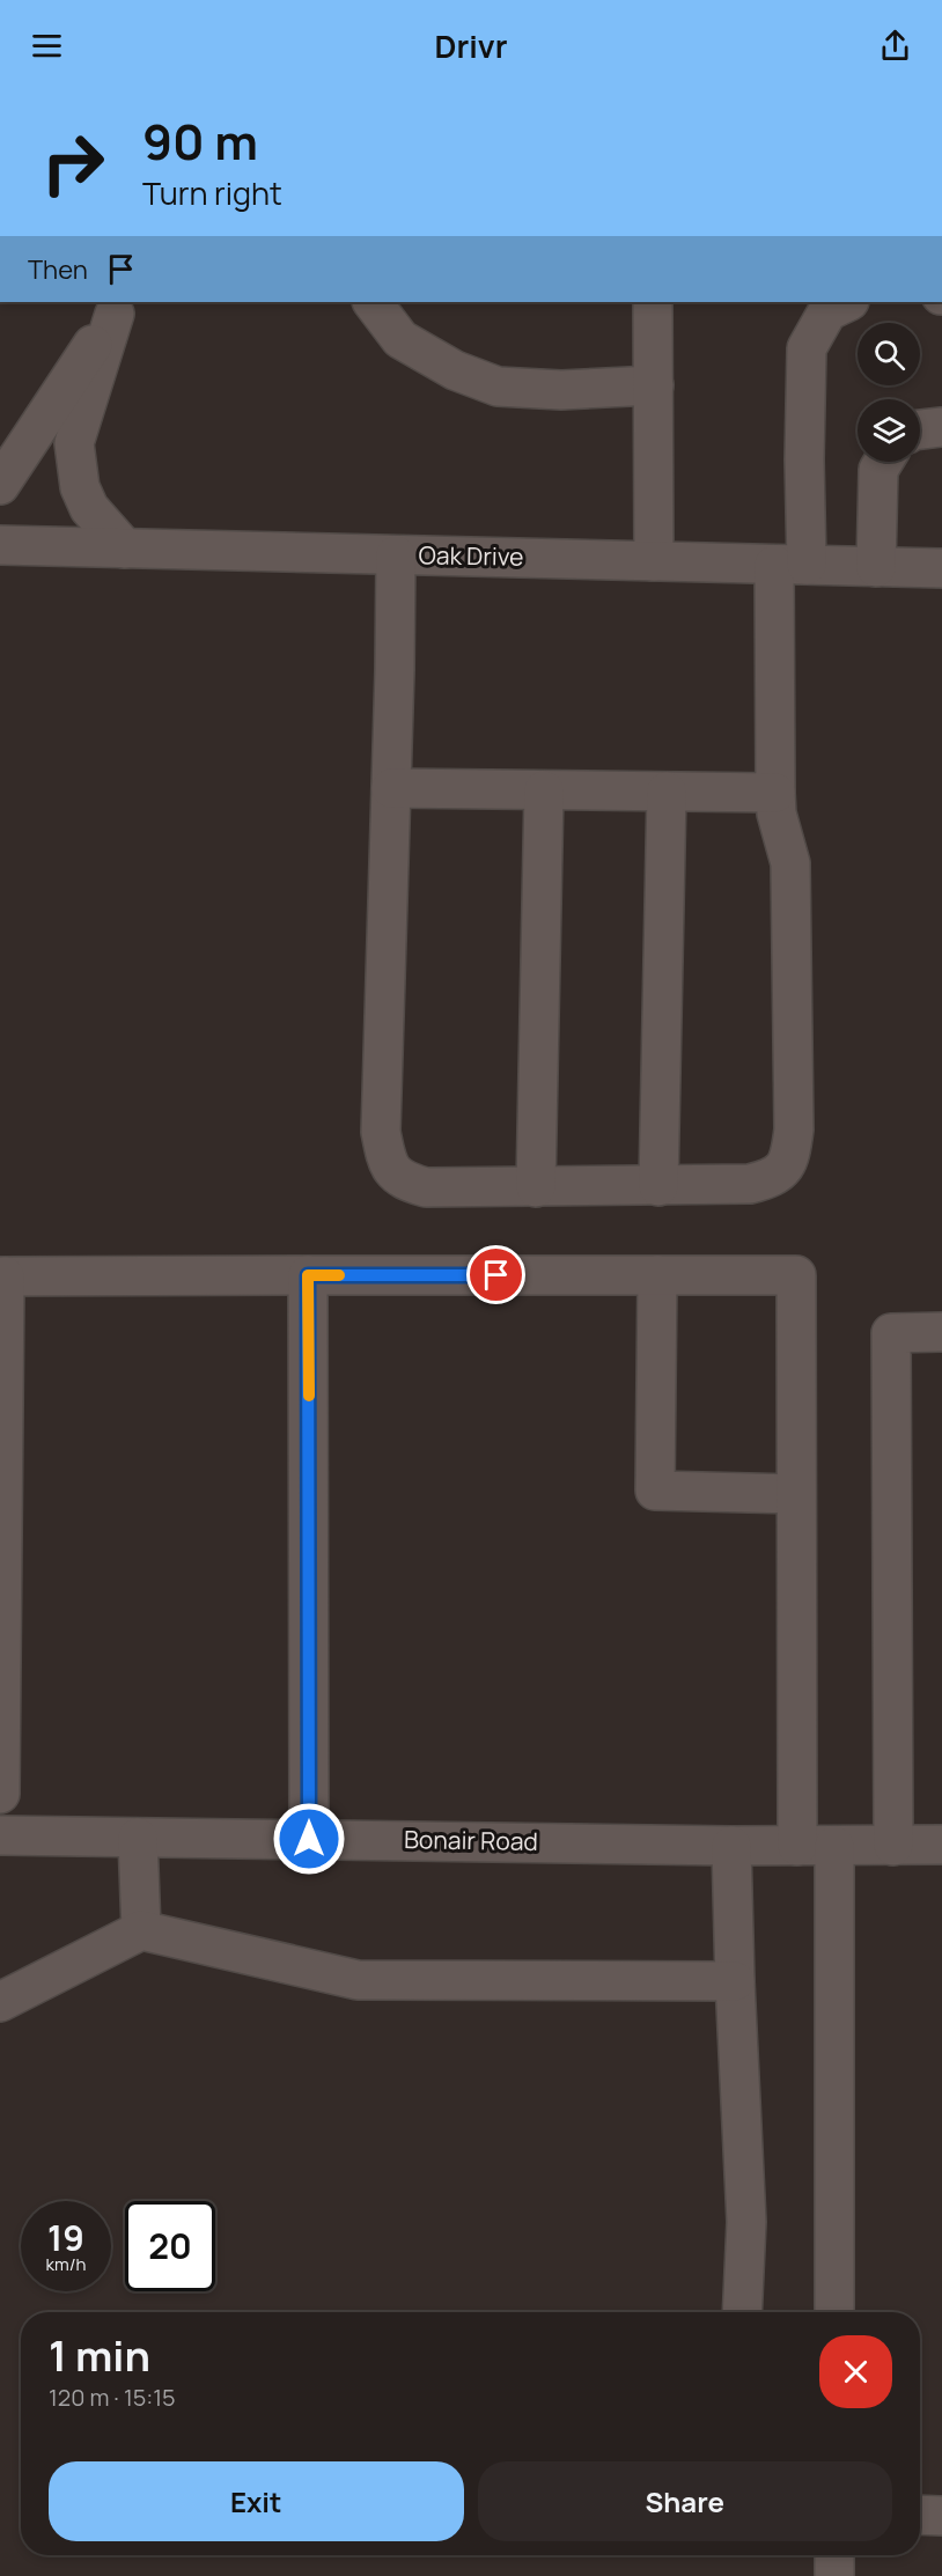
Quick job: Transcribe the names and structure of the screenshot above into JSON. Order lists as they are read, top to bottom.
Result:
{
  "streets": {
    "street": ["Oak Drive", "Bonair Road"]
  },
  "page": {
    "header": "Drivr",
    "turn": ["90 m", "Turn right"],
    "then": "Then",
    "speed": "19 km/h",
    "limit": "20",
    "heading": ["1 min", "120 m · 15:15"],
    "buttons": ["Exit", "Share"]
  }
}
